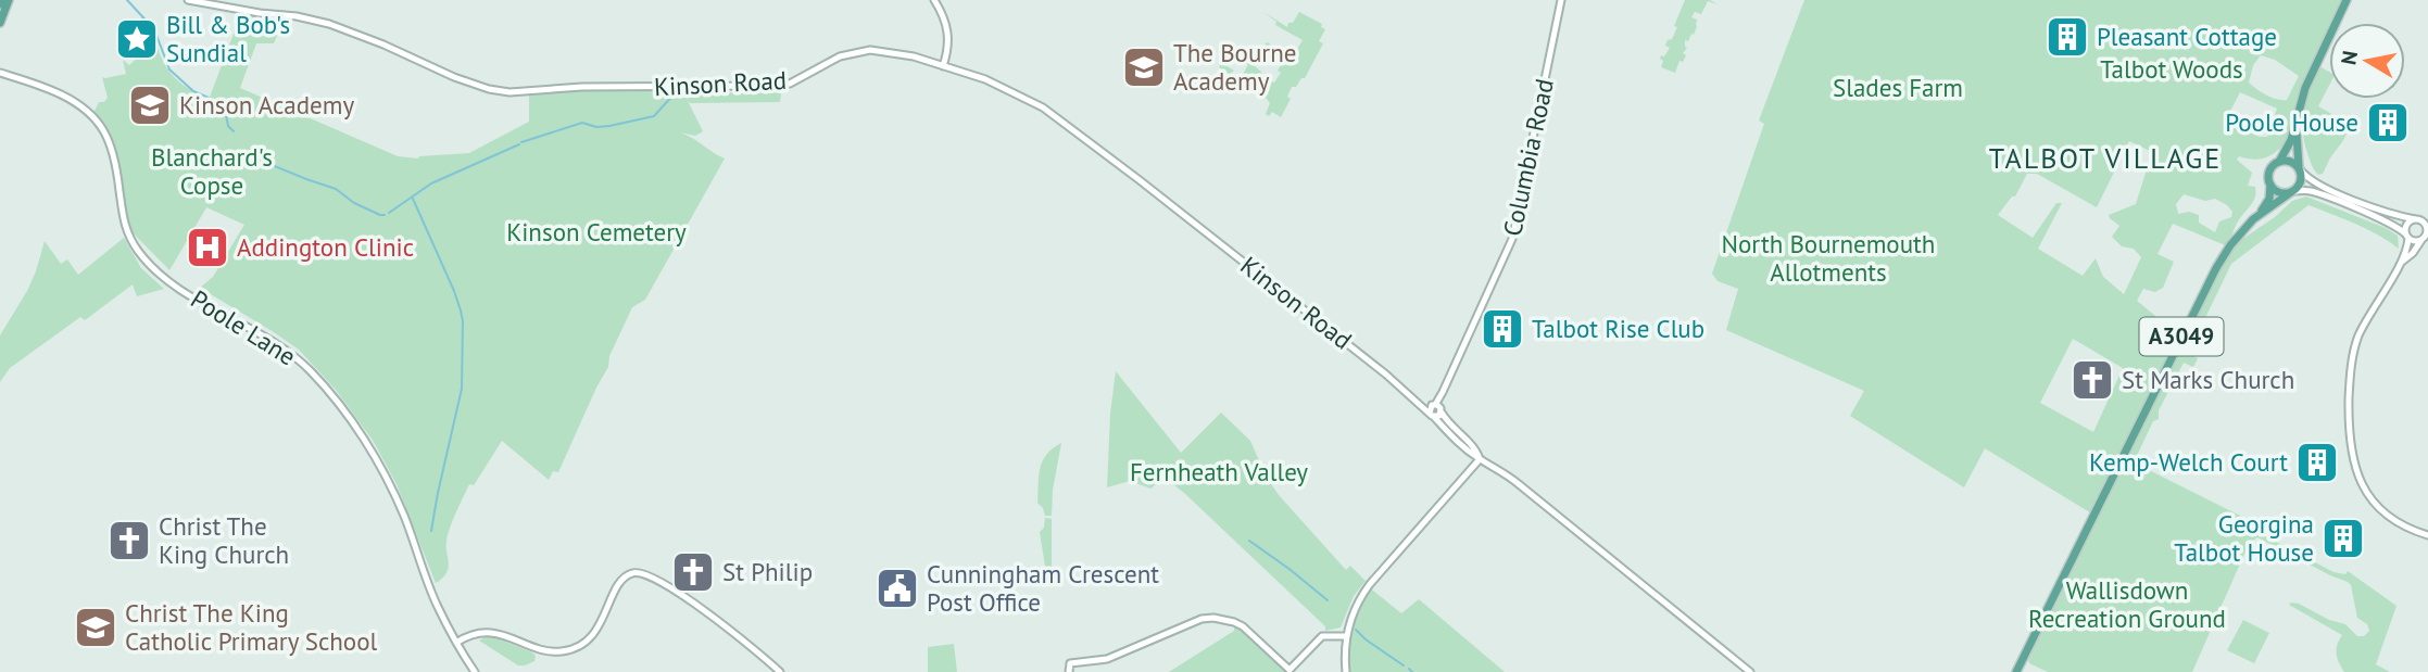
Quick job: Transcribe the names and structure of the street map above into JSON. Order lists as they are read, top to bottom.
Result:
{
  "streets": {
    "main road": ["A3049"],
    "street": ["Kinson Road", "Columbia Road", "Poole Lane"]
  },
  "crossings": [
    ["Kinson Road", "Columbia Road"]
  ],
  "districts": ["TALBOT VILLAGE"],
  "parks": [
    "Talbot Woods",
    "Slades Farm",
    "Blanchard's Copse",
    "Kinson Cemetery",
    "North Bournemouth Allotments",
    "Fernheath Valley",
    "Wallisdown Recreation Ground"
  ],
  "places": {
    "building": [
      "Pleasant Cottage",
      "Poole House",
      "Talbot Rise Club",
      "Kemp-Welch Court",
      "Georgina Talbot House"
    ],
    "place": ["Bill & Bob's Sundial"],
    "school or university": ["The Bourne Academy", "Kinson Academy", "Christ The King Catholic Primary School"],
    "hospital": ["Addington Clinic"],
    "church": ["St Marks Church", "Christ The King Church", "St Philip"],
    "public building": ["Cunningham Crescent Post Office"]
  },
  "north": "left"
}
